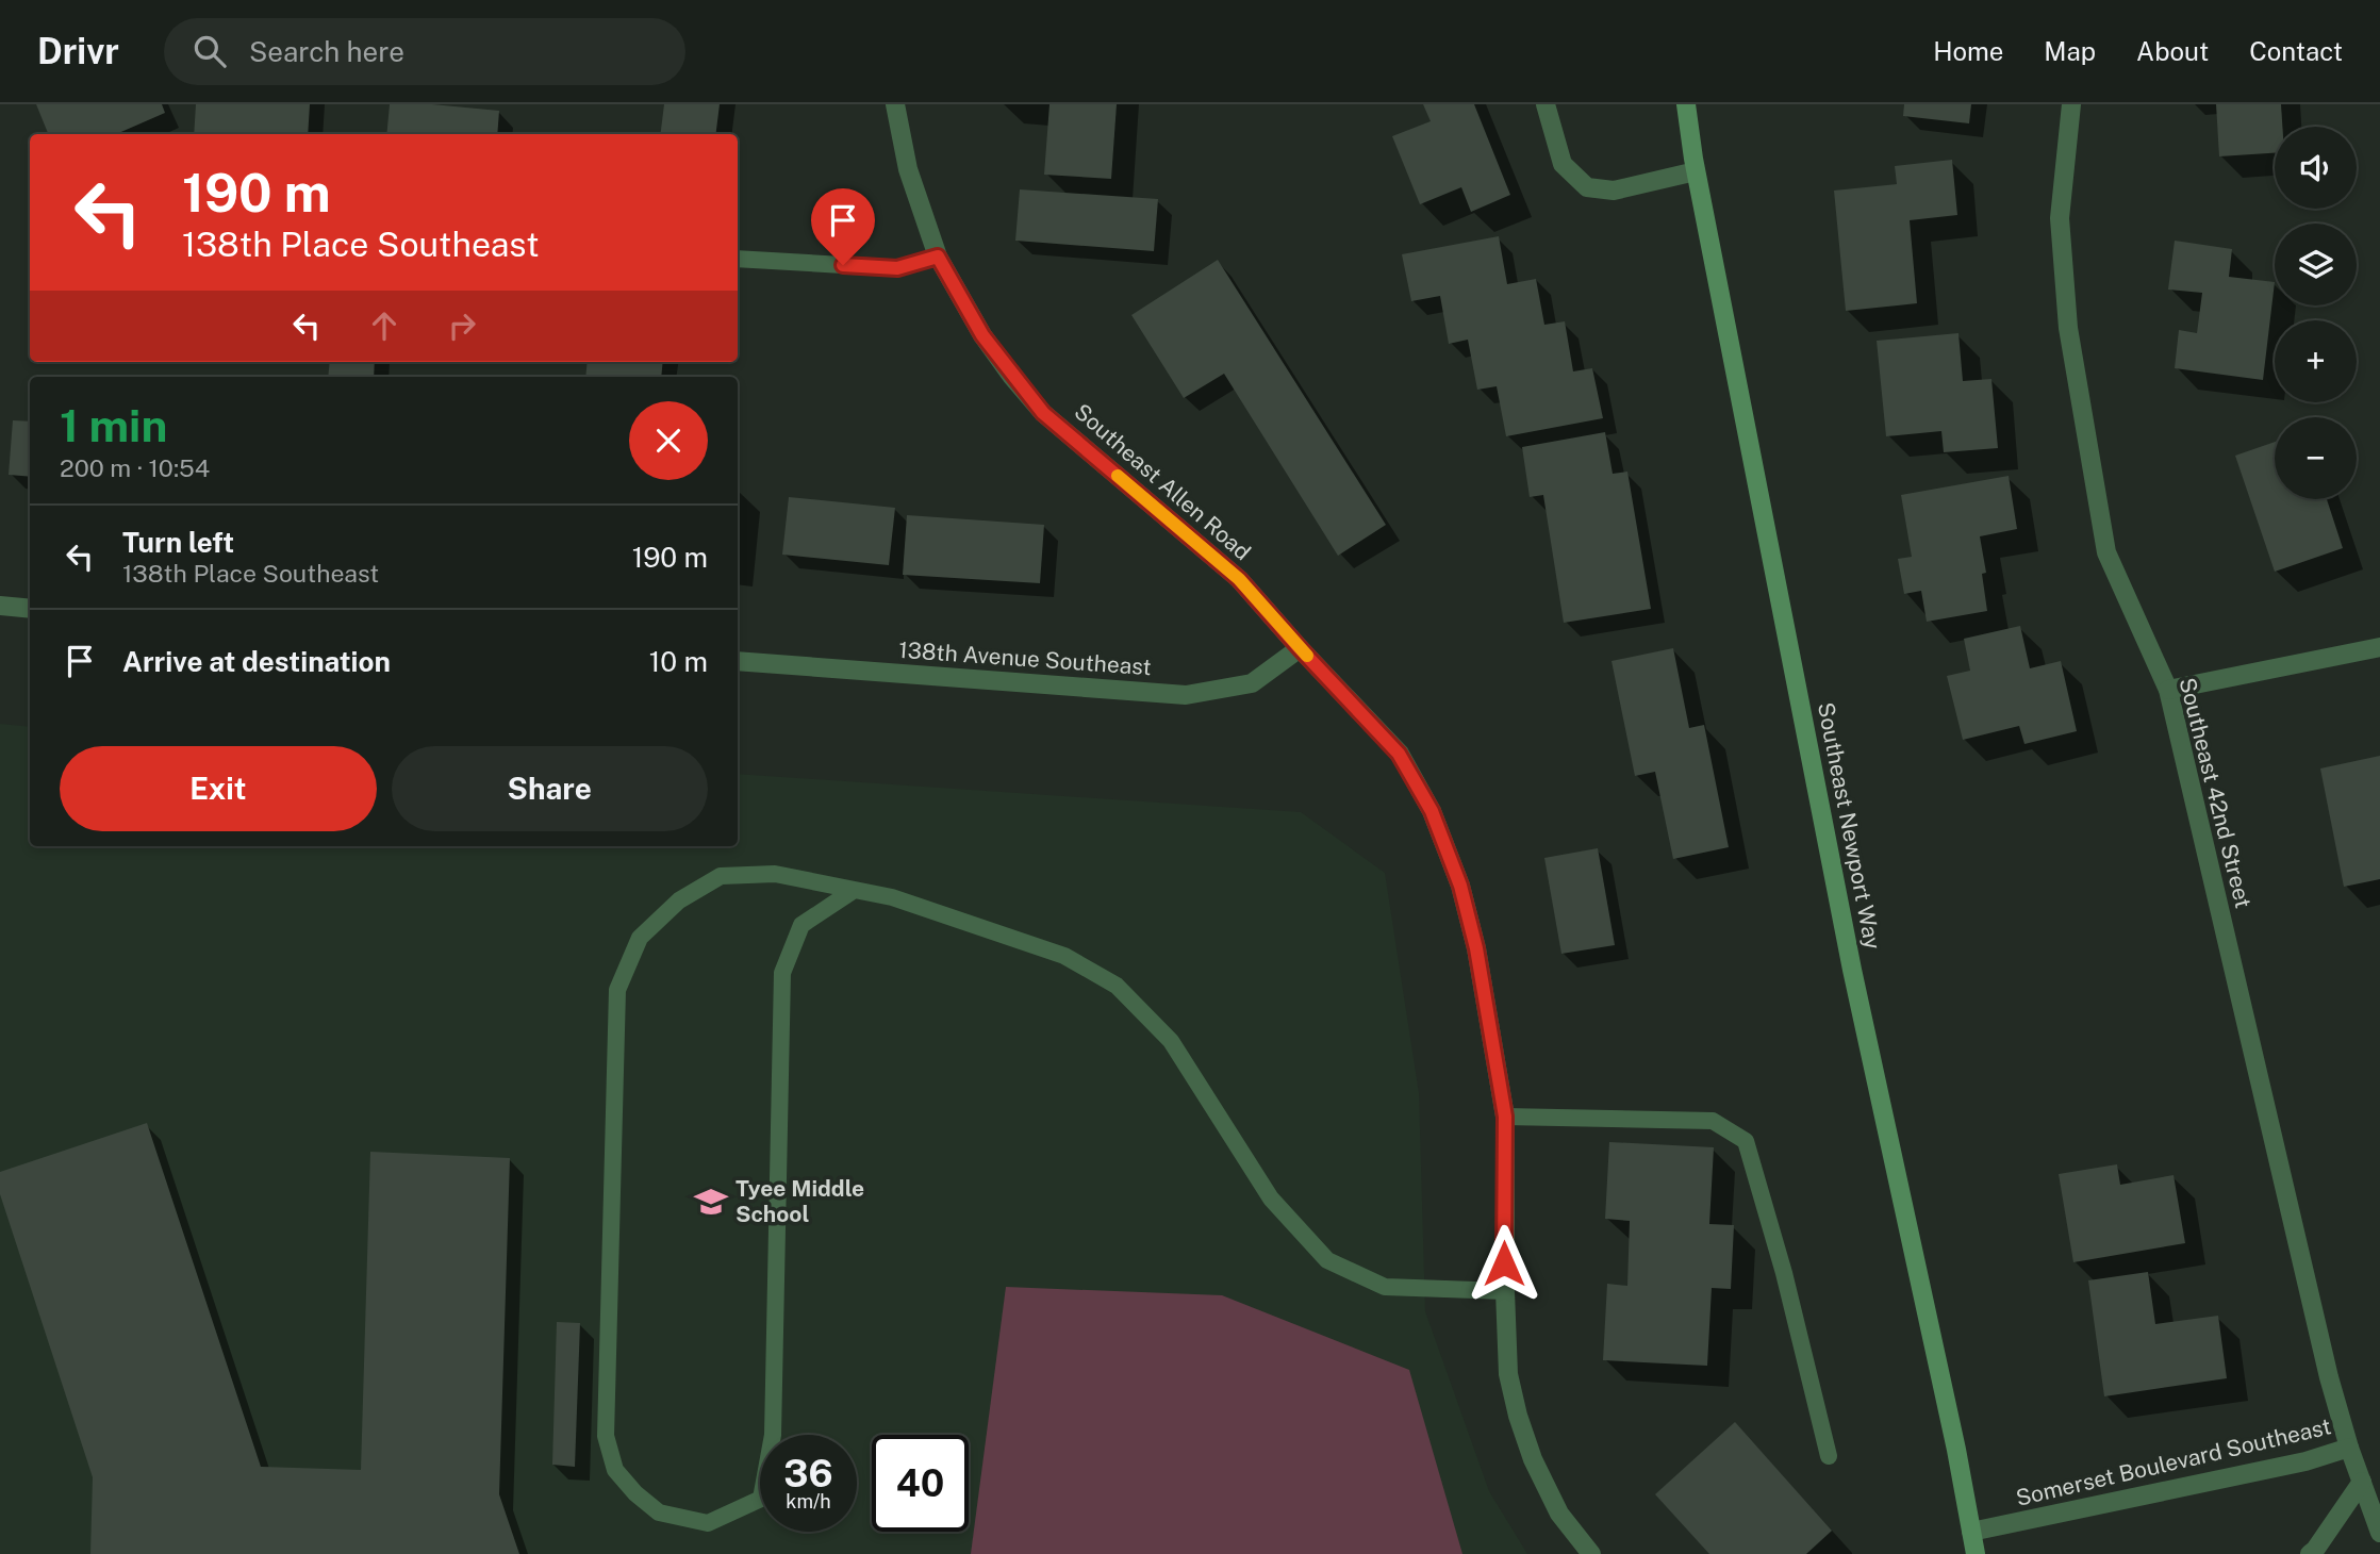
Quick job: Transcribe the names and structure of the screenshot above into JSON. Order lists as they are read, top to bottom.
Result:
{
  "streets": {
    "main road": ["Southeast Newport Way"],
    "street": [
      "Southeast Allen Road",
      "138th Avenue Southeast",
      "Southeast 42nd Street",
      "Somerset Boulevard Southeast"
    ]
  },
  "crossings": [
    ["Southeast Allen Road", "138th Avenue Southeast"],
    ["Southeast 42nd Street", "Somerset Boulevard Southeast"],
    ["Southeast Newport Way", "Somerset Boulevard Southeast"]
  ],
  "places": {
    "school or university": ["Tyee Middle School"]
  },
  "page": {
    "header": "Drivr",
    "search": "Search here",
    "nav": [
      "Home",
      "Map",
      "About",
      "Contact"
    ],
    "map_buttons": ["+", "−"],
    "turn": ["190 m", "138th Place Southeast"],
    "heading": ["1 min", "200 m · 10:54"],
    "list": [
      {
        "name": "Turn left",
        "note": "138th Place Southeast",
        "value": "190 m"
      },
      {
        "name": "Arrive at destination",
        "value": "10 m"
      }
    ],
    "buttons": ["Exit", "Share"],
    "speed": "36 km/h",
    "limit": "40"
  }
}
